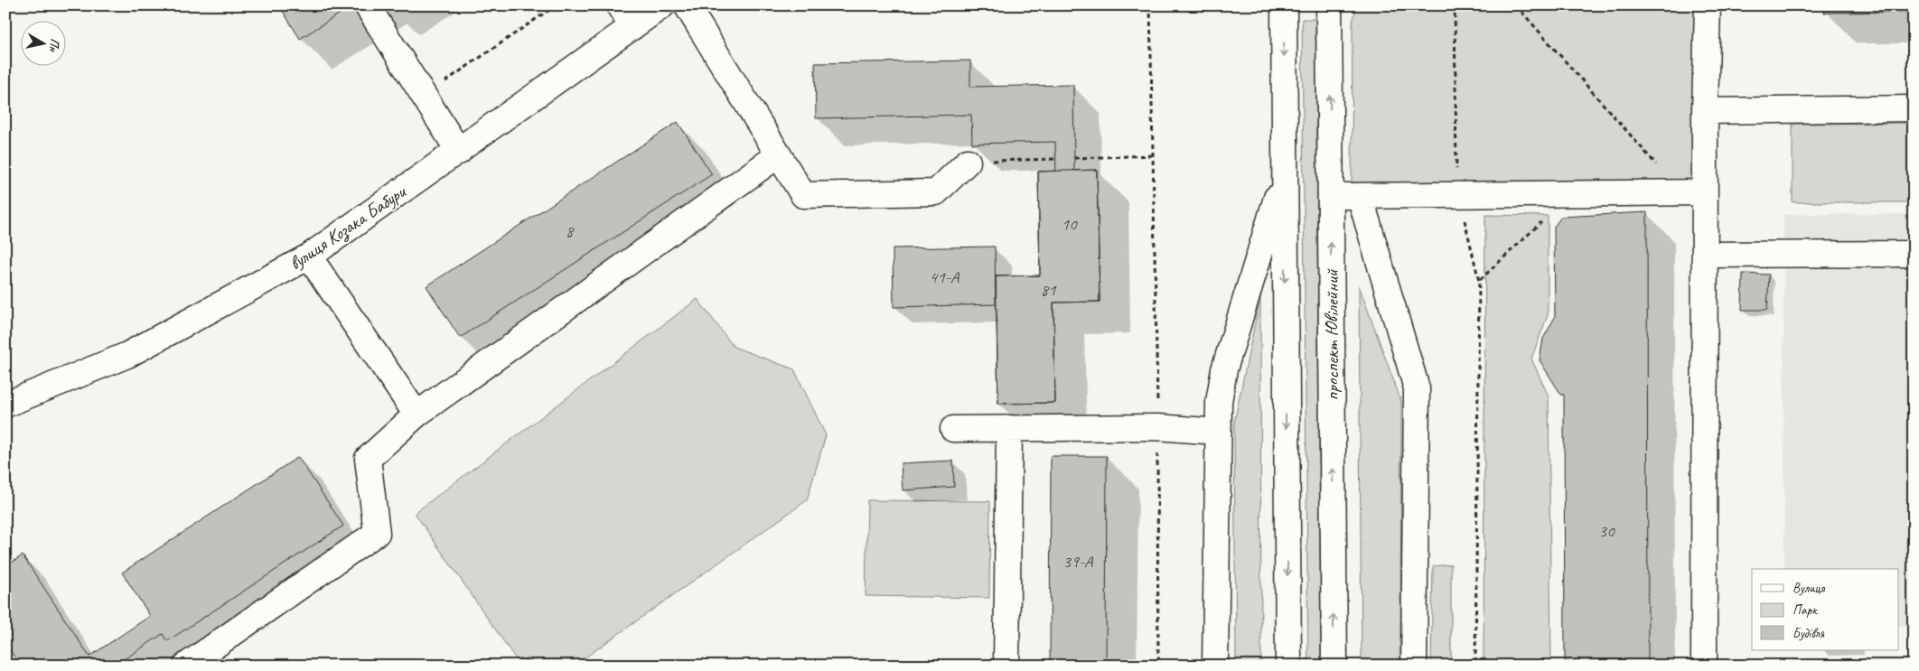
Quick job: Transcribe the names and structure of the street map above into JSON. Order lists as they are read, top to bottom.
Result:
{
  "streets": {
    "street": ["вулиця Козака Бабури", "проспект Ювілейний"]
  },
  "house_numbers": [
    "10",
    "8",
    "41-А",
    "81",
    "30",
    "39-А"
  ],
  "legend": ["Вулиця", "Парк", "Будівля"],
  "north": "right"
}
